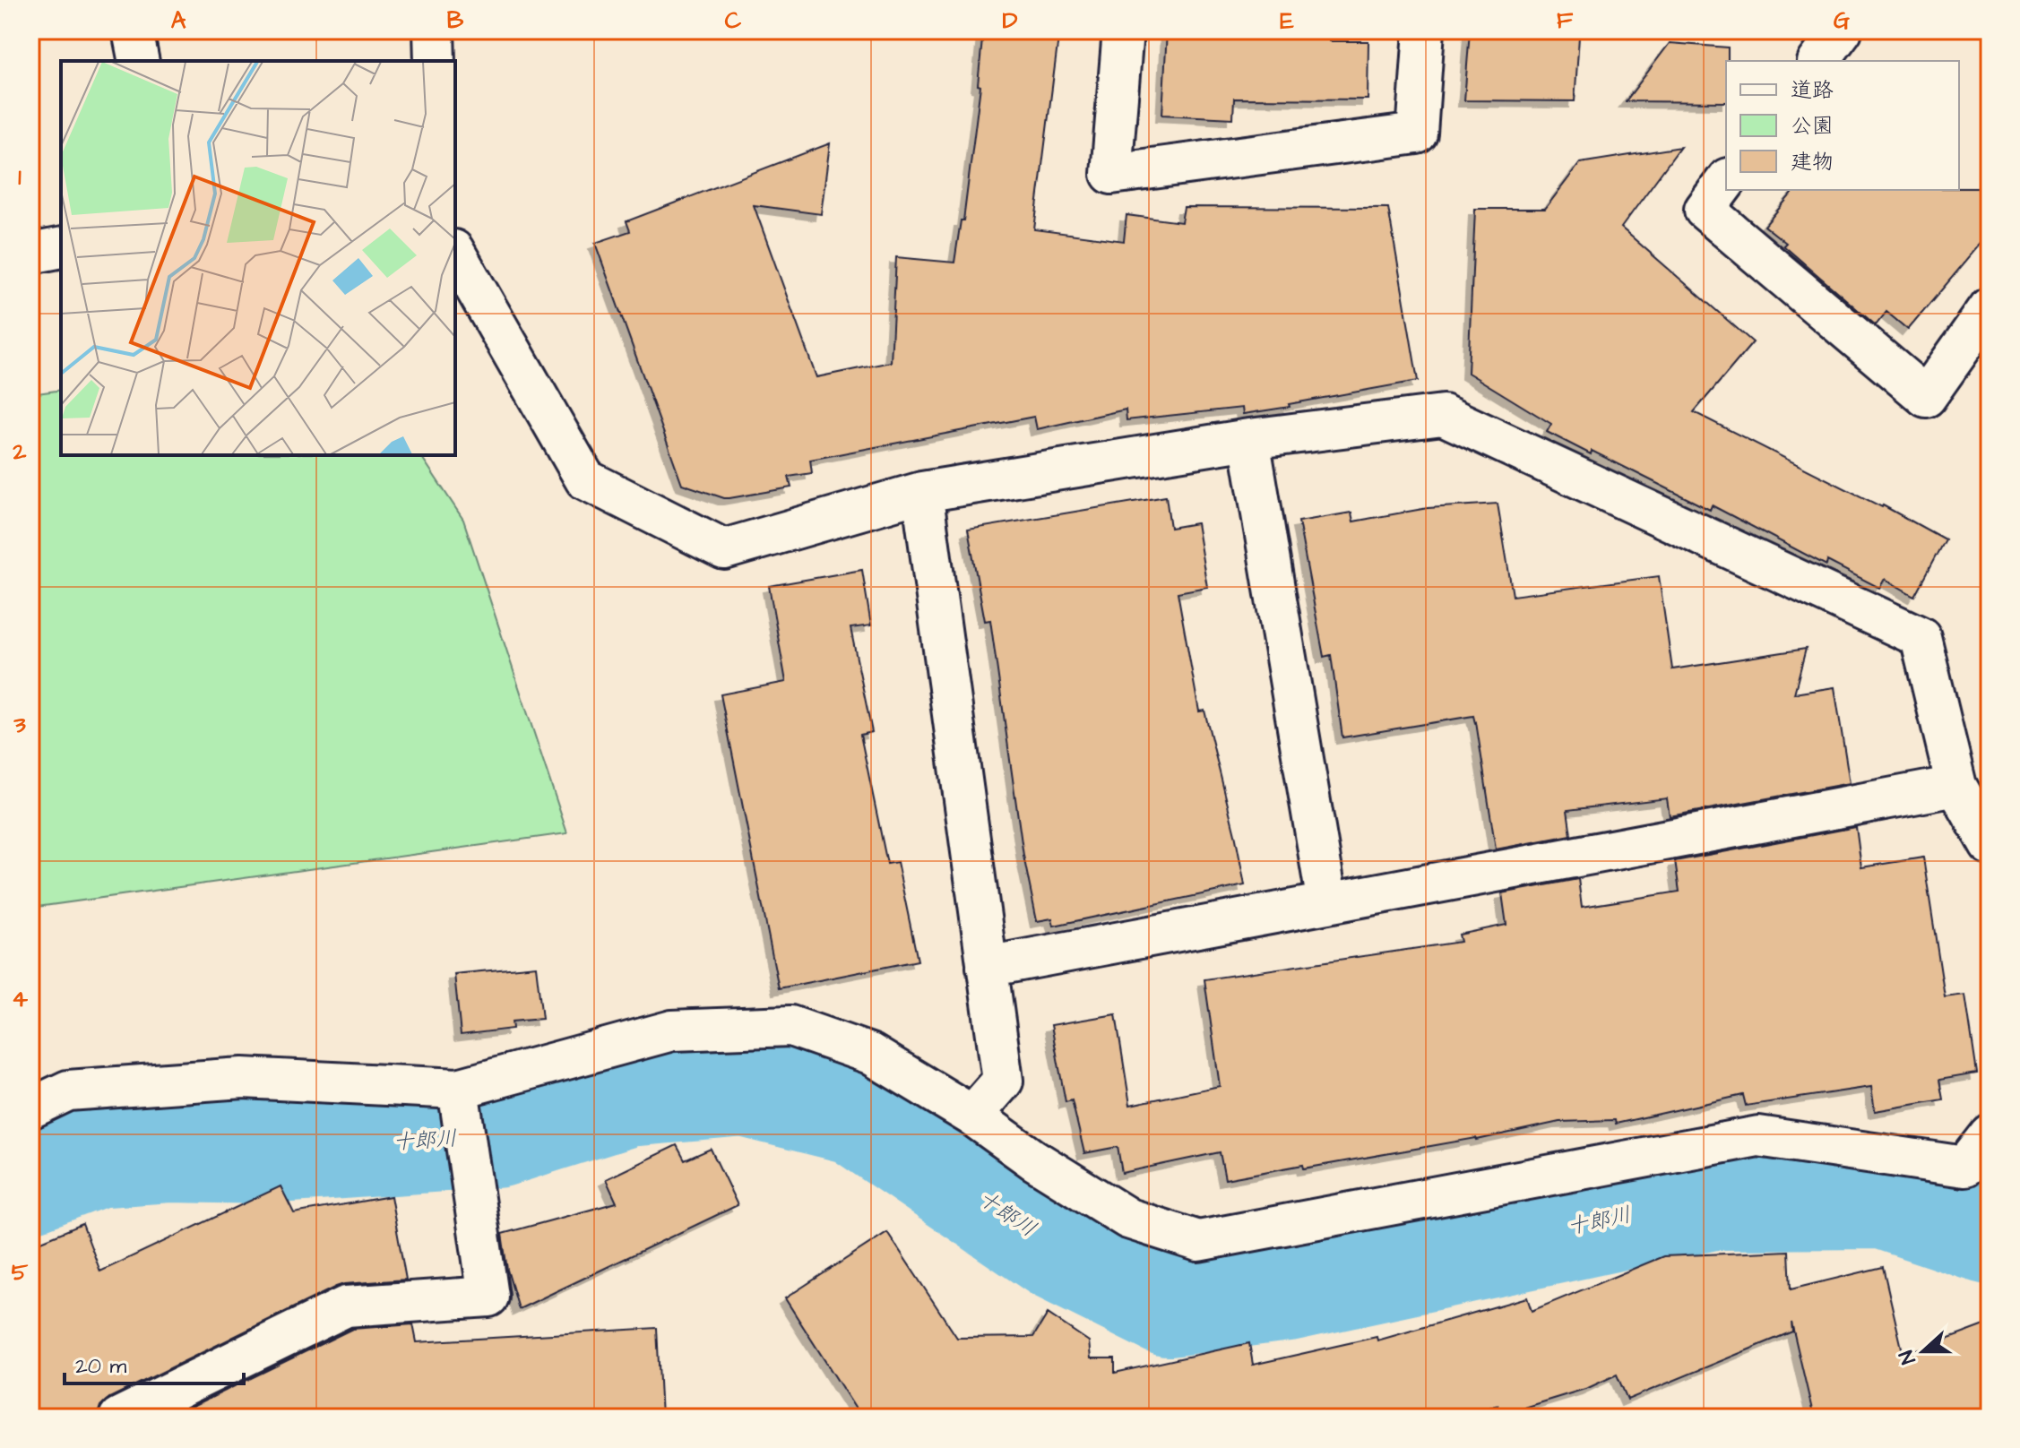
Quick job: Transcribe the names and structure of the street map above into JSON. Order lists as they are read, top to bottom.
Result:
{
  "water": ["十郎川"],
  "legend": ["道路", "公園", "建物"],
  "scale_bar": "20 m",
  "north": "left",
  "grid": {
    "columns": [
      "A",
      "B",
      "C",
      "D",
      "E",
      "F",
      "G"
    ],
    "rows": [
      "1",
      "2",
      "3",
      "4",
      "5"
    ]
  }
}
